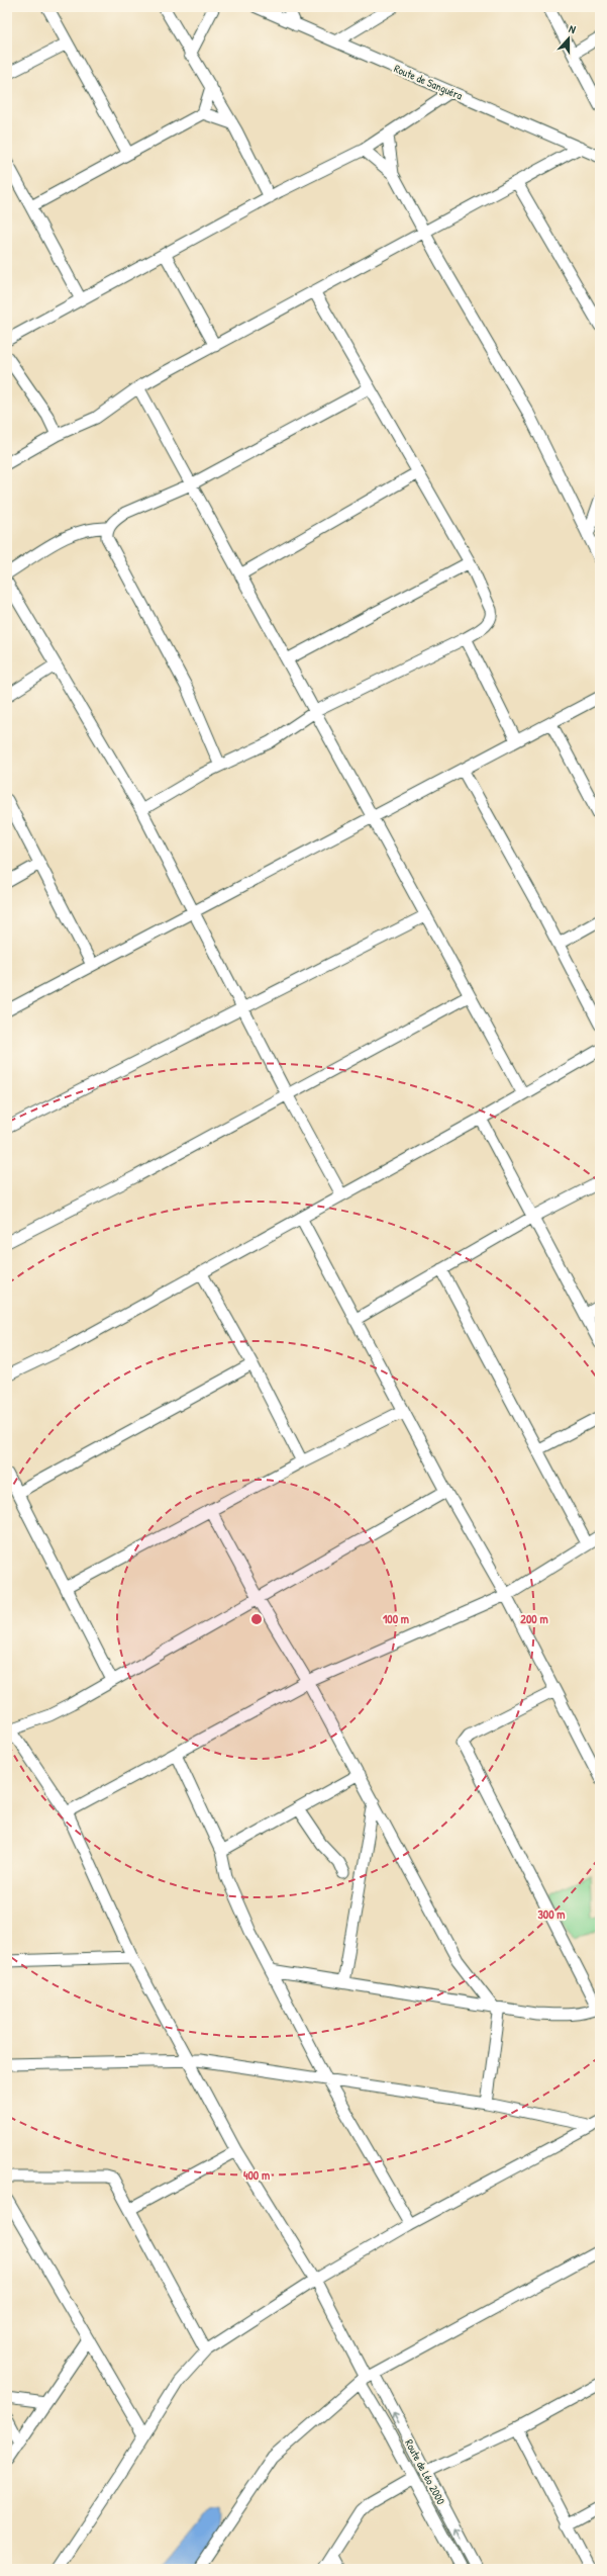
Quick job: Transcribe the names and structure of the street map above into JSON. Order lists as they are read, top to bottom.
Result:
{
  "streets": {
    "street": ["Route de Sanguéra", "Route de Léo 2000"]
  },
  "north": "top",
  "rings": [
    "100 m",
    "200 m",
    "300 m",
    "400 m"
  ]
}
